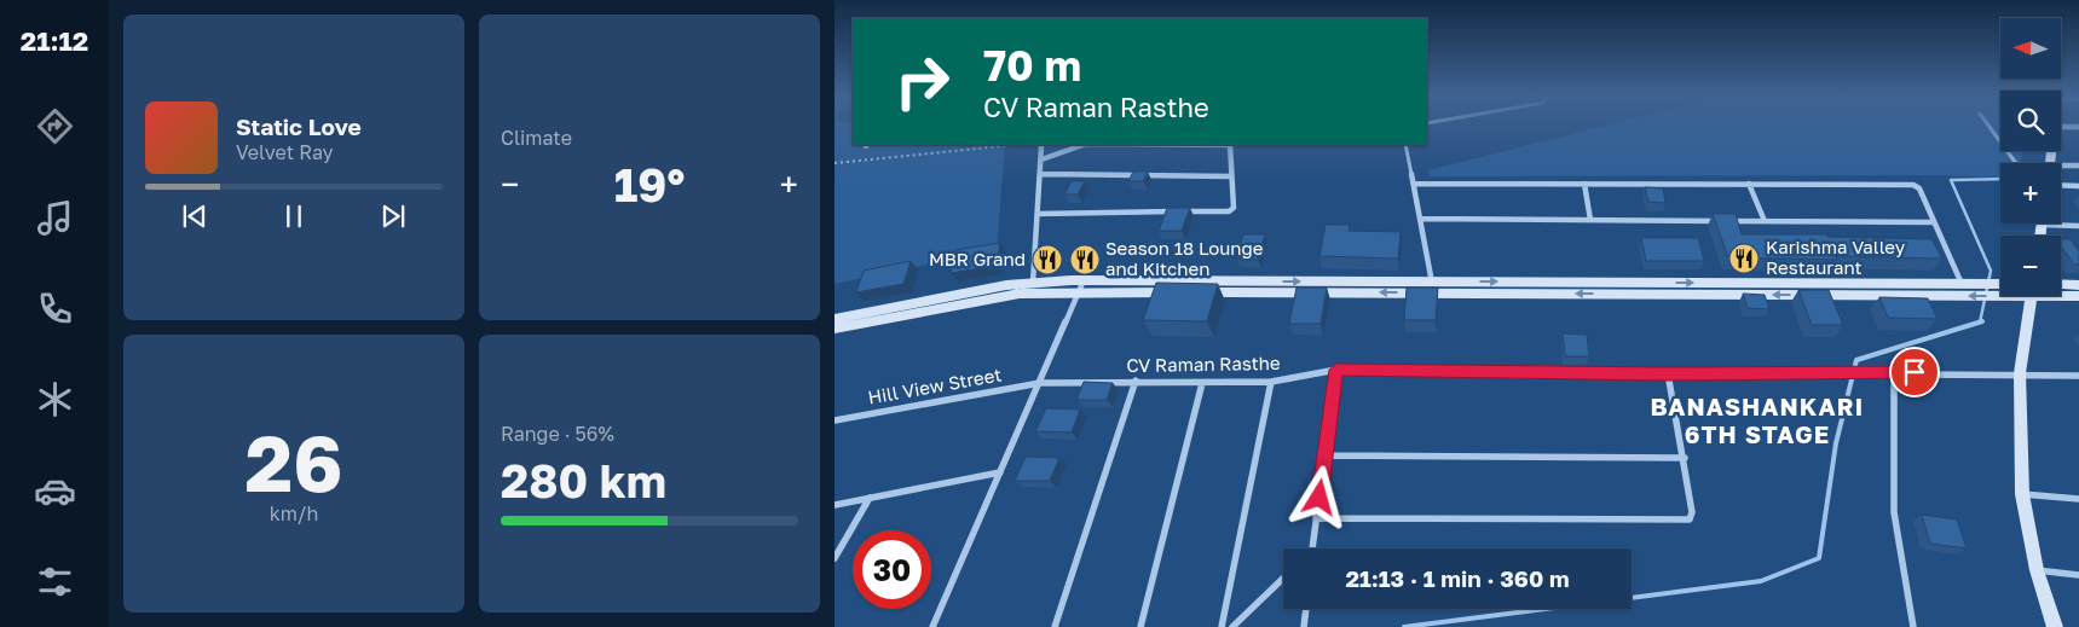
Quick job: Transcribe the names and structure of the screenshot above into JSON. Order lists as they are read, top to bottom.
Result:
{
  "streets": {
    "street": ["CV Raman Rasthe", "Hill View Street"]
  },
  "crossings": [
    ["CV Raman Rasthe", "Hill View Street"]
  ],
  "districts": ["BANASHANKARI 6TH STAGE"],
  "places": {
    "restaurant": ["Karishma Valley Restaurant", "MBR Grand", "Season 18 Lounge and Kitchen"]
  },
  "north": "left",
  "page": {
    "tabs": "21:12",
    "tile": [
      "Climate",
      ["26", "km/h"],
      ["Range · 56%", "280 km"]
    ],
    "map_buttons": ["+", "−"],
    "turn": ["70 m", "CV Raman Rasthe"],
    "song": ["Static Love", "Velvet Ray"],
    "heat": ["−", "19°", "+"],
    "limit": "30",
    "trip": "21:13 · 1 min · 360 m"
  }
}
